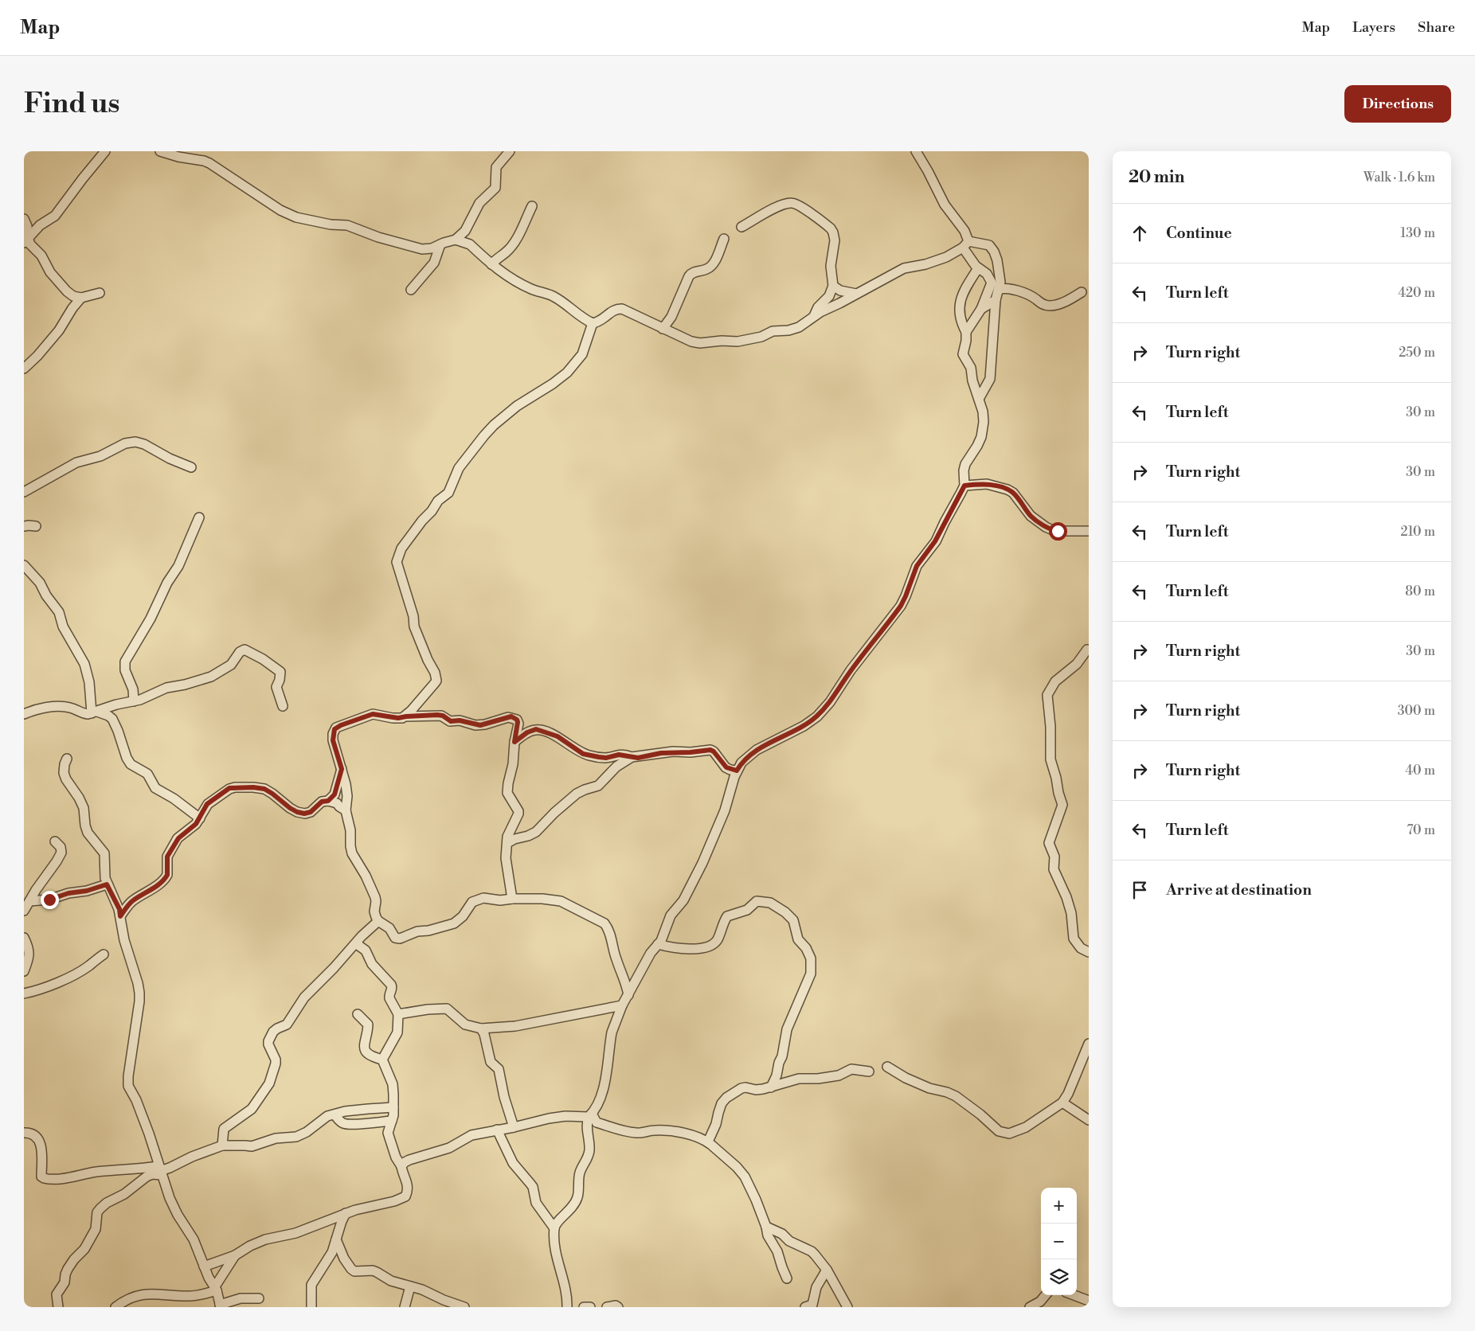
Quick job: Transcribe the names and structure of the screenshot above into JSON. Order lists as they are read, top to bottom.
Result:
{
  "page": {
    "header": "Map",
    "nav": ["Map", "Layers", "Share"],
    "buttons": "Directions",
    "title": "Find us",
    "heading": ["20 min", "Walk · 1.6 km"],
    "list": [
      ["Continue", "130 m"],
      ["Turn left", "420 m"],
      ["Turn right", "250 m"],
      ["Turn left", "30 m"],
      ["Turn right", "30 m"],
      ["Turn left", "210 m"],
      ["Turn left", "80 m"],
      ["Turn right", "30 m"],
      ["Turn right", "300 m"],
      ["Turn right", "40 m"],
      ["Turn left", "70 m"],
      "Arrive at destination"
    ],
    "map_buttons": ["+", "−"]
  }
}
